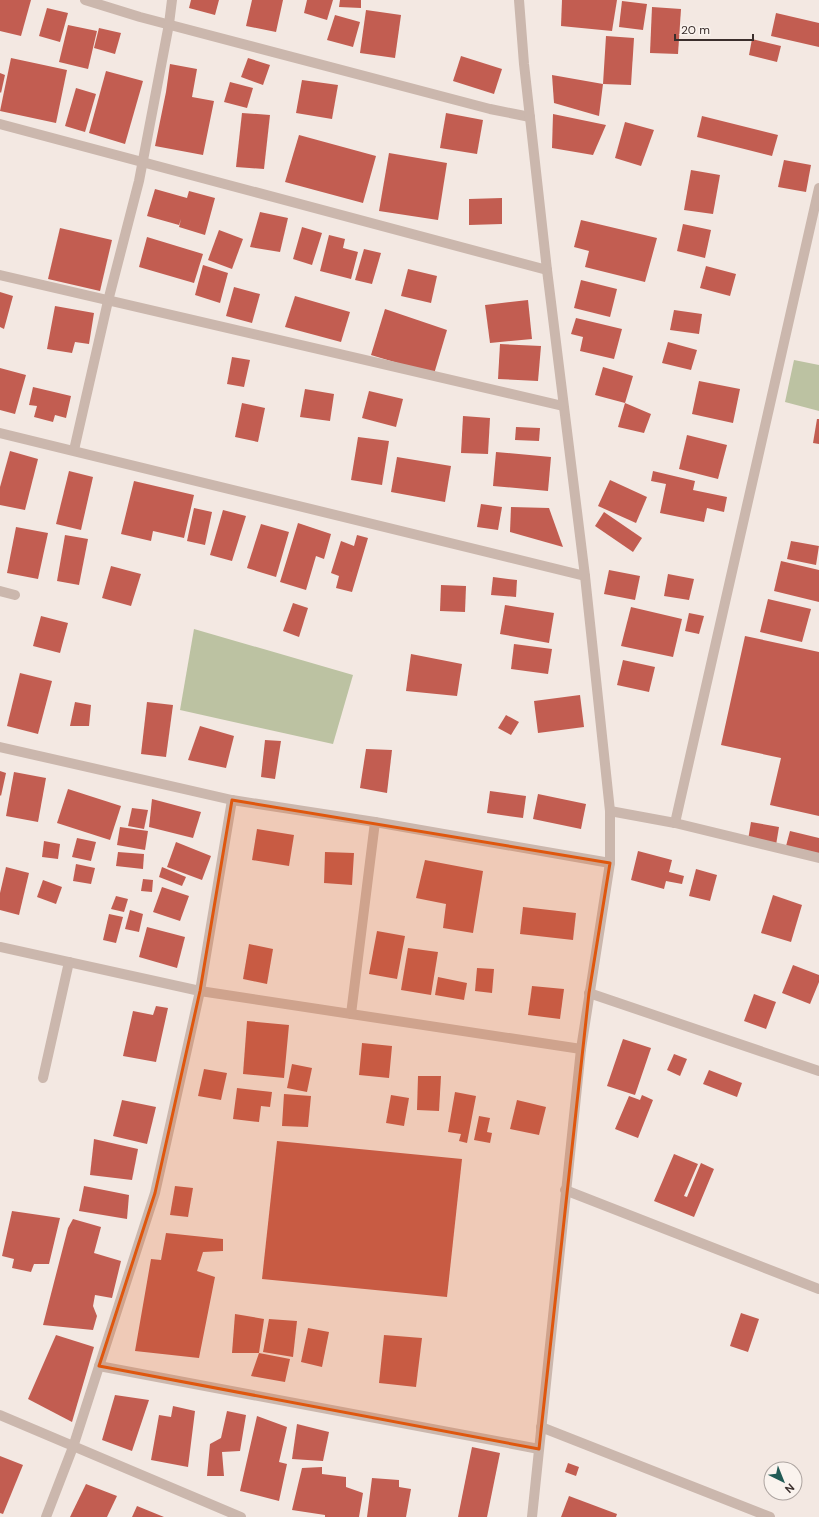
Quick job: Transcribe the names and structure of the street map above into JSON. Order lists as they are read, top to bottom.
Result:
{
  "scale_bar": "20 m",
  "north": "bottom right"
}
